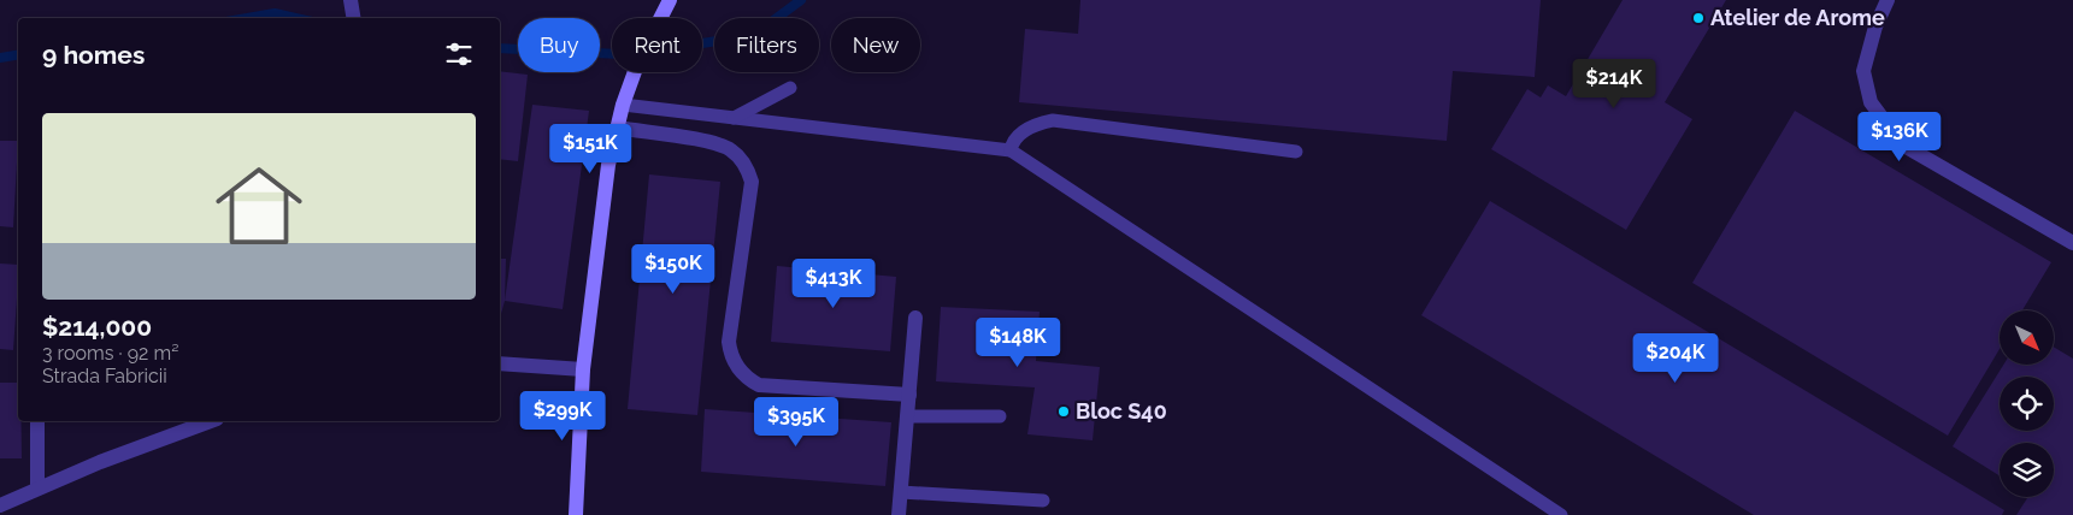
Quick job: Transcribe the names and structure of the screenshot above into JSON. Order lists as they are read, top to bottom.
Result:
{
  "places": ["Atelier de Arome", "Bloc S40"],
  "north": "bottom right",
  "page": {
    "chip": [
      "Buy",
      "Rent",
      "Filters",
      "New"
    ],
    "heading": "9 homes",
    "price": [
      "$214K",
      "$136K",
      "$151K",
      "$150K",
      "$413K",
      "$148K",
      "$204K",
      "$299K",
      "$395K"
    ],
    "list": [
      {
        "name": "$214,000",
        "note": "3 rooms · 92 m² · Strada Fabricii"
      }
    ]
  }
}
